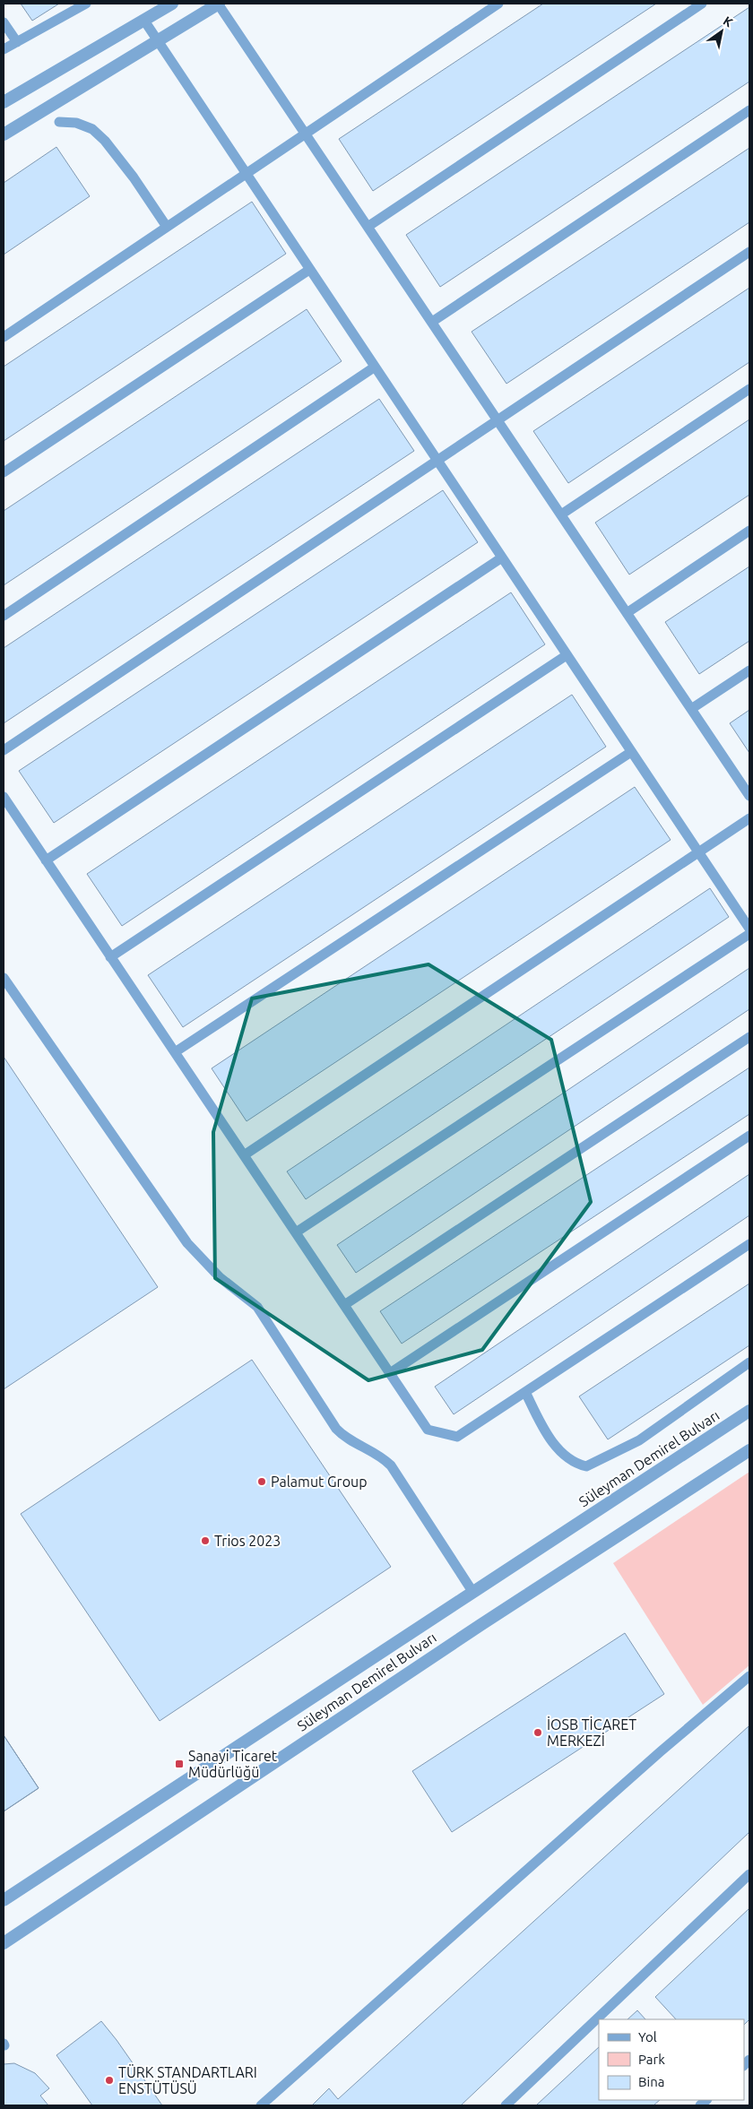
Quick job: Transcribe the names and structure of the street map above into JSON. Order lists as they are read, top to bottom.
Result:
{
  "streets": {
    "street": ["Süleyman Demirel Bulvarı"]
  },
  "places": {
    "other": [
      "Palamut Group",
      "Trios 2023",
      "İOSB TİCARET MERKEZİ",
      "TÜRK STANDARTLARI ENSTÜTÜSÜ"
    ],
    "transit": ["Sanayi Ticaret Müdürlüğü"]
  },
  "legend": ["Yol", "Park", "Bina"],
  "north": "top right"
}
